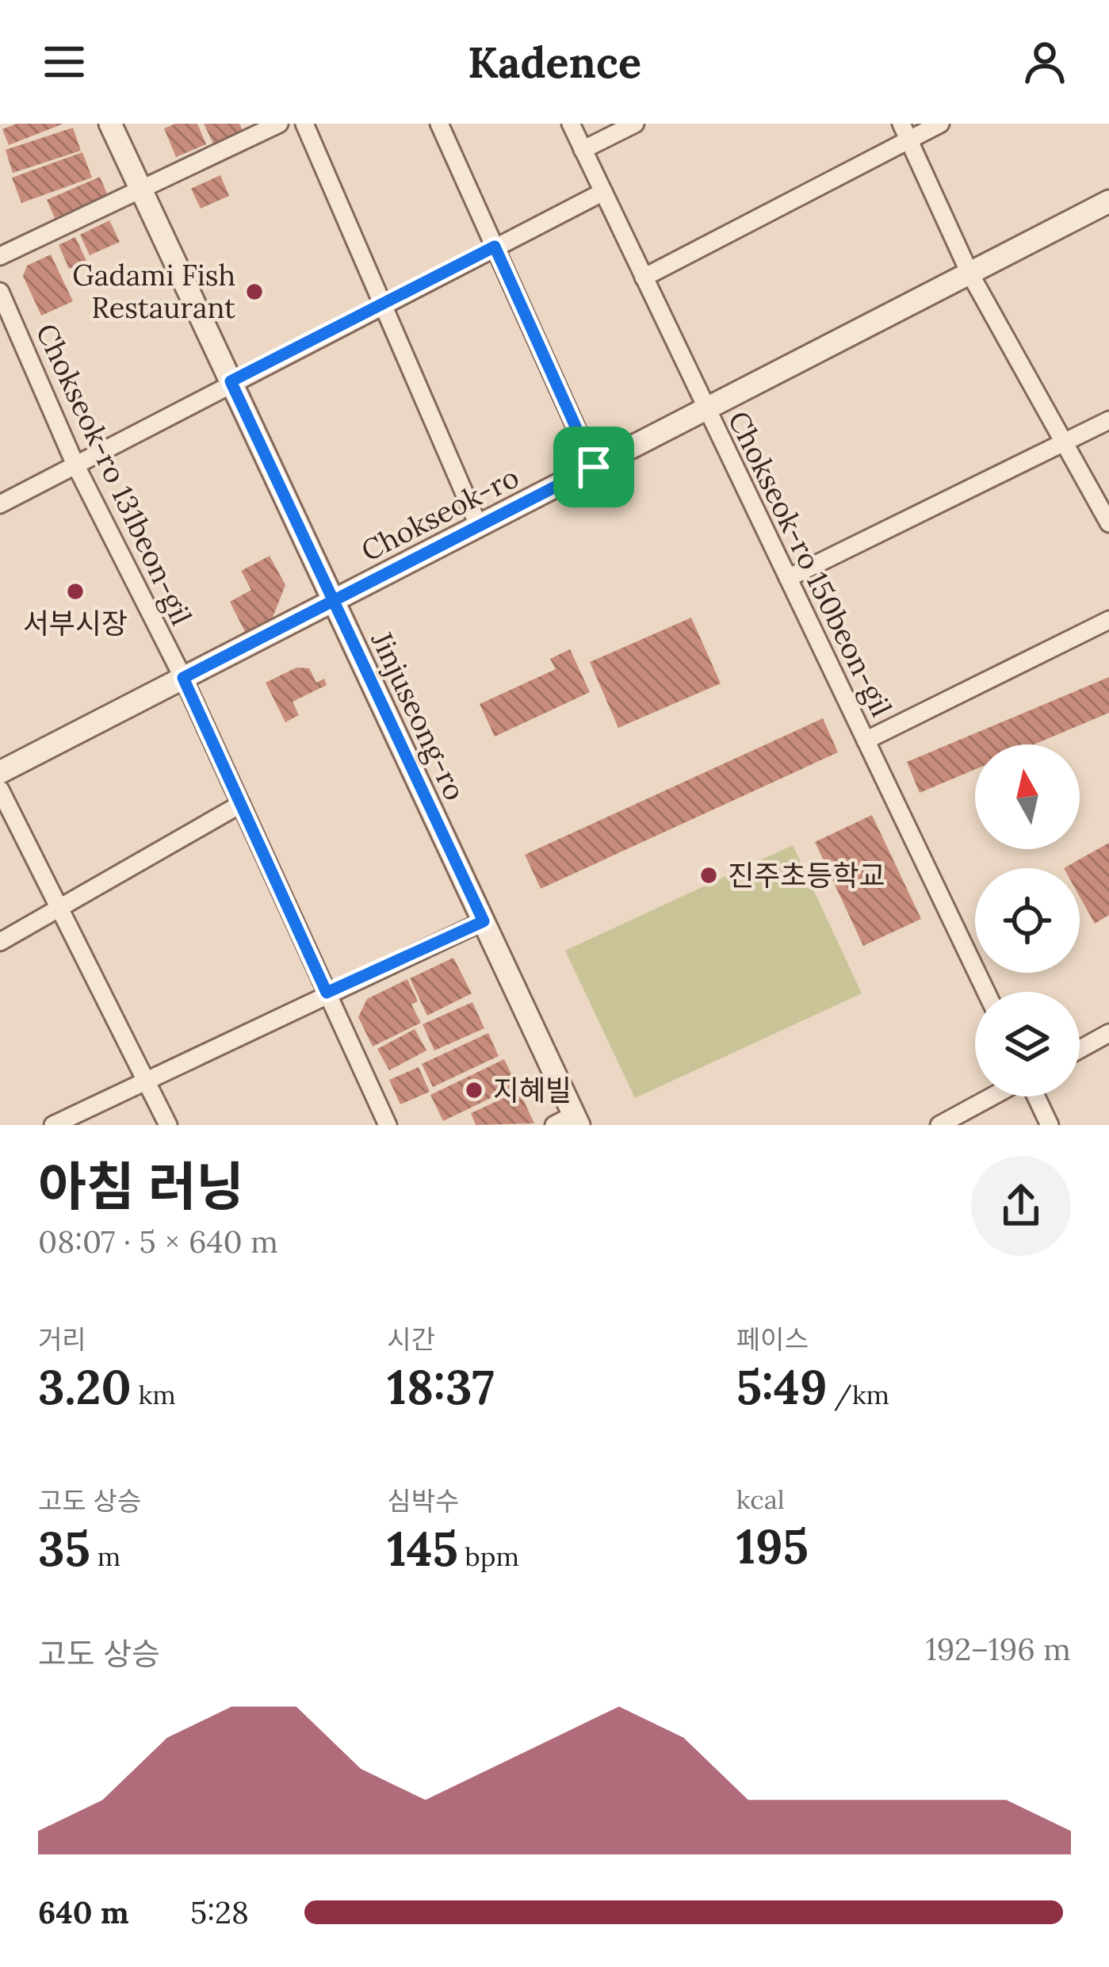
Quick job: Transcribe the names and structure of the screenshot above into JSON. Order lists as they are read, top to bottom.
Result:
{
  "streets": {
    "street": [
      "Chokseok-ro 131beon-gil",
      "Chokseok-ro",
      "Chokseok-ro 150beon-gil",
      "Jinjuseong-ro"
    ]
  },
  "crossings": [
    ["Chokseok-ro 131beon-gil", "Chokseok-ro"],
    ["Chokseok-ro", "Chokseok-ro 150beon-gil"],
    ["Chokseok-ro", "Jinjuseong-ro"]
  ],
  "places": [
    "Gadami Fish Restaurant",
    "서부시장",
    "진주초등학교",
    "지혜빌"
  ],
  "north": "top",
  "page": {
    "header": "Kadence",
    "heading": ["아침 러닝", "08:07 · 5 × 640 m"],
    "stats": [
      ["거리", "3.20 km"],
      ["시간", "18:37"],
      ["페이스", "5:49 /km"],
      ["고도 상승", "35 m"],
      ["심박수", "145 bpm"],
      ["kcal", "195"]
    ],
    "chart": ["고도 상승", "192–196 m"],
    "list": [
      {
        "name": "640 m",
        "note": "5:28"
      }
    ]
  }
}
